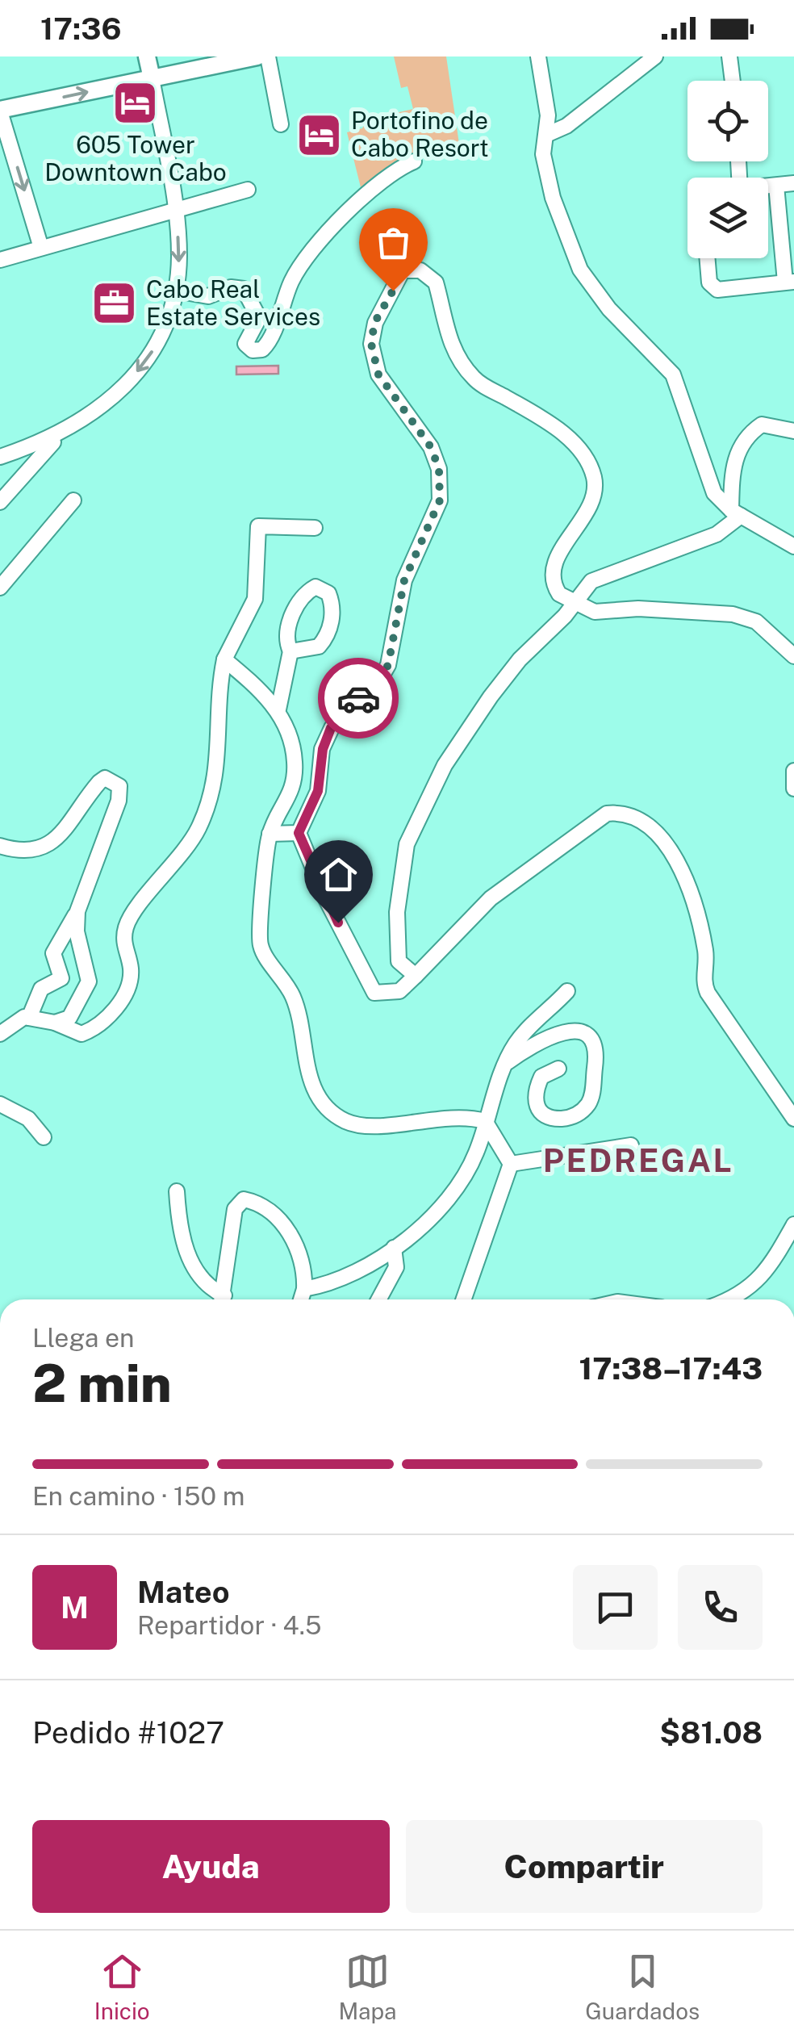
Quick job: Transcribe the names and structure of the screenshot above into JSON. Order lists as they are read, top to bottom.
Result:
{
  "districts": ["PEDREGAL"],
  "places": {
    "hotel": ["605 Tower Downtown Cabo", "Portofino de Cabo Resort"],
    "office": ["Cabo Real Estate Services"]
  },
  "page": {
    "status": "17:36",
    "heading": ["2 min", "Llega en", "17:38–17:43"],
    "panel": [
      "Mateo",
      "Repartidor · 4.5",
      "Pedido #1027",
      "$81.08"
    ],
    "bar": "En camino · 150 m",
    "round": "M",
    "buttons": ["Ayuda", "Compartir"],
    "tabs": ["Inicio", "Mapa", "Guardados"]
  }
}
